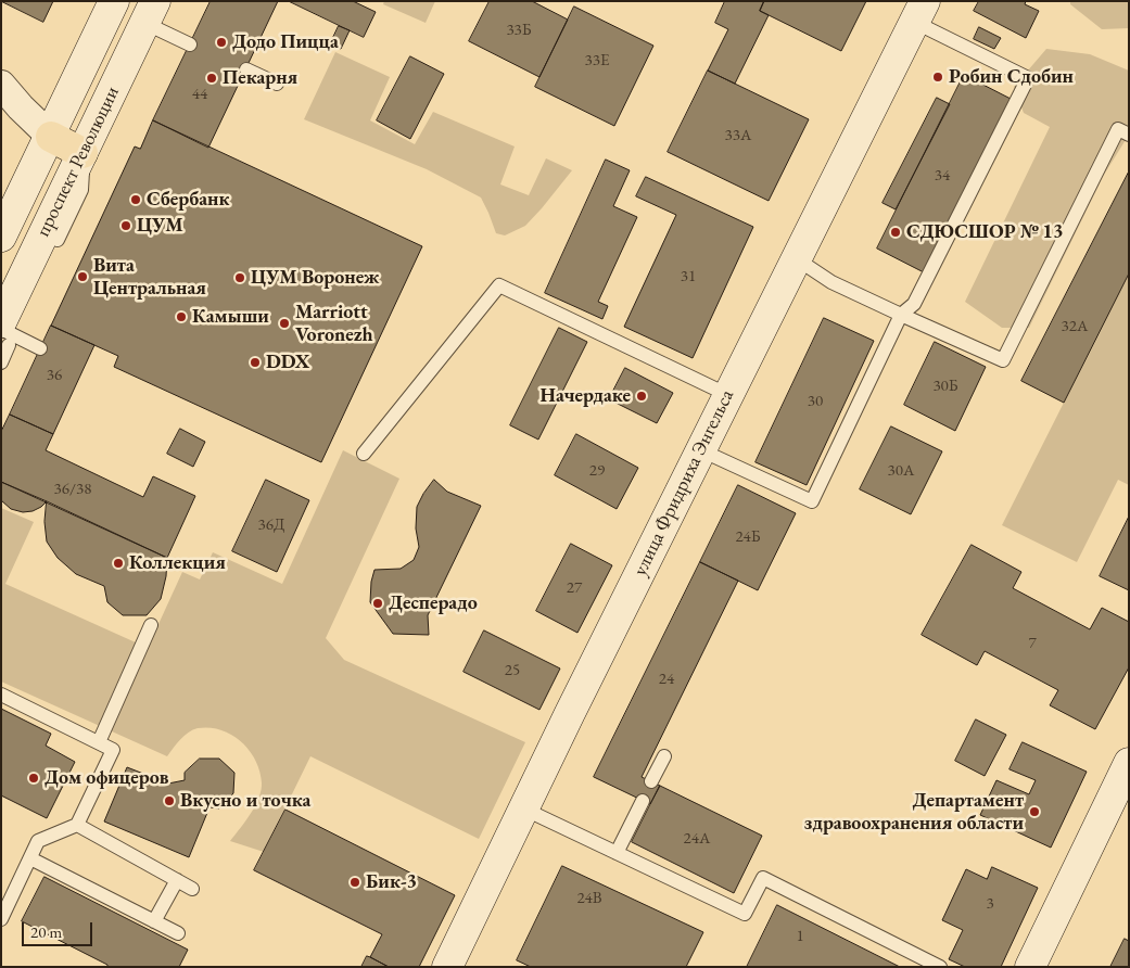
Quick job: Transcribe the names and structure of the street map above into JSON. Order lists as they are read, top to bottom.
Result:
{
  "streets": {
    "street": ["проспект Революции", "улица Фридриха Энгельса"]
  },
  "places": [
    "Додо Пицца",
    "Робин Сдобин",
    "Пекарня",
    "Сбербанк",
    "ЦУМ",
    "СДЮСШОР № 13",
    "Вита Центральная",
    "ЦУМ Воронеж",
    "Камыши",
    "Marriott Voronezh",
    "DDX",
    "Начердаке",
    "Коллекция",
    "Десперадо",
    "Дом офицеров",
    "Вкусно и точка",
    "Департамент здравоохранения области",
    "Бик-3"
  ],
  "house_numbers": [
    "33Б",
    "33Е",
    "44",
    "33А",
    "34",
    "31",
    "32А",
    "36",
    "30Б",
    "30",
    "29",
    "30А",
    "36/38",
    "36Д",
    "24Б",
    "27",
    "7",
    "25",
    "24",
    "24А",
    "24В",
    "3",
    "1"
  ],
  "scale_bar": "20 m"
}
